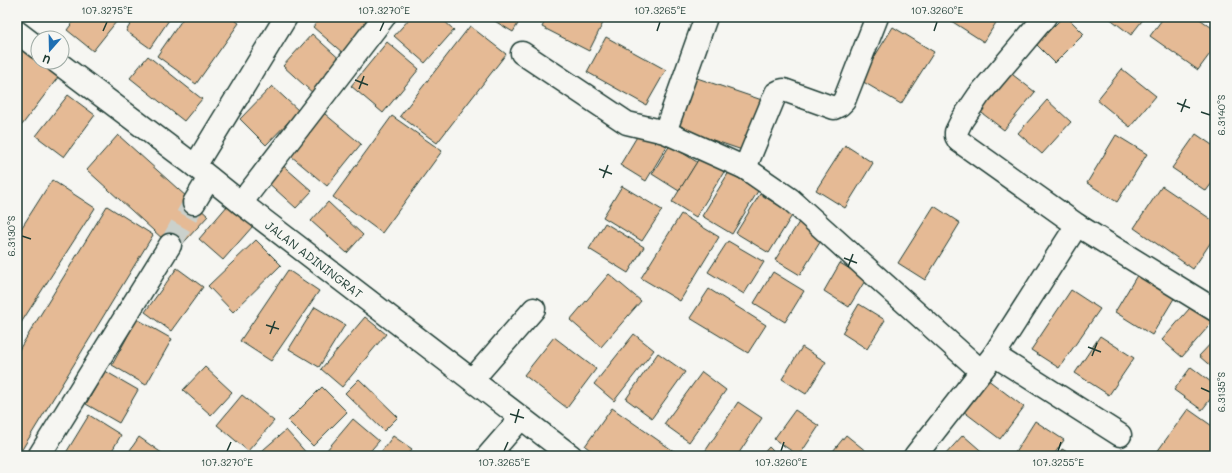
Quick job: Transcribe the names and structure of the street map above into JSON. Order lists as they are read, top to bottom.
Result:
{
  "streets": {
    "street": ["JALAN ADININGRAT"]
  },
  "north": "bottom",
  "coordinates": [
    "107.3275°E",
    "107.3270°E",
    "107.3265°E",
    "107.3260°E",
    "6.3140°S",
    "6.3130°S",
    "6.3135°S",
    "107.3255°E"
  ]
}
